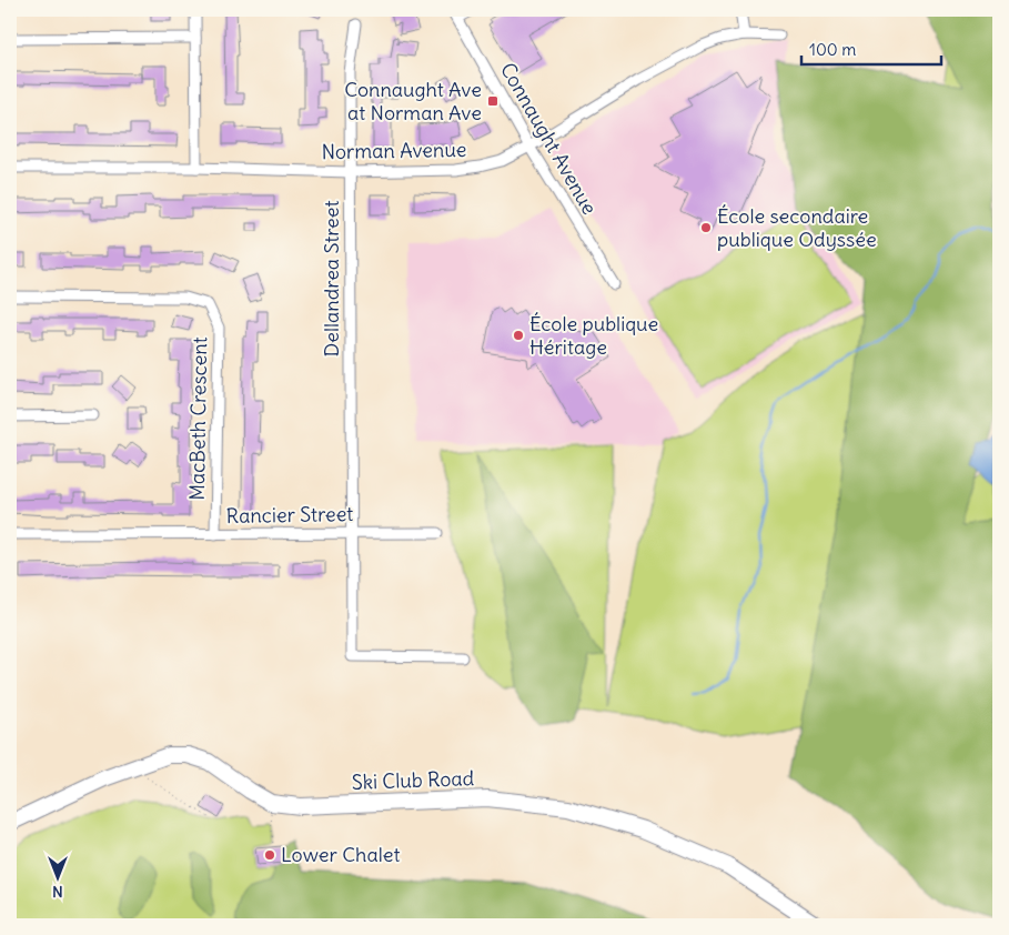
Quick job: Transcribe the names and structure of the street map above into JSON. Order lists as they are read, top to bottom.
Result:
{
  "streets": {
    "street": [
      "Connaught Avenue",
      "Norman Avenue",
      "Dellandrea Street",
      "MacBeth Crescent",
      "Rancier Street",
      "Ski Club Road"
    ]
  },
  "crossings": [
    ["Connaught Avenue", "Norman Avenue"],
    ["Norman Avenue", "Dellandrea Street"],
    ["Dellandrea Street", "Rancier Street"],
    ["MacBeth Crescent", "Rancier Street"]
  ],
  "places": {
    "transit": ["Connaught Ave at Norman Ave"],
    "other": ["École secondaire publique Odyssée", "École publique Héritage", "Lower Chalet"]
  },
  "scale_bar": "100 m",
  "north": "bottom"
}
